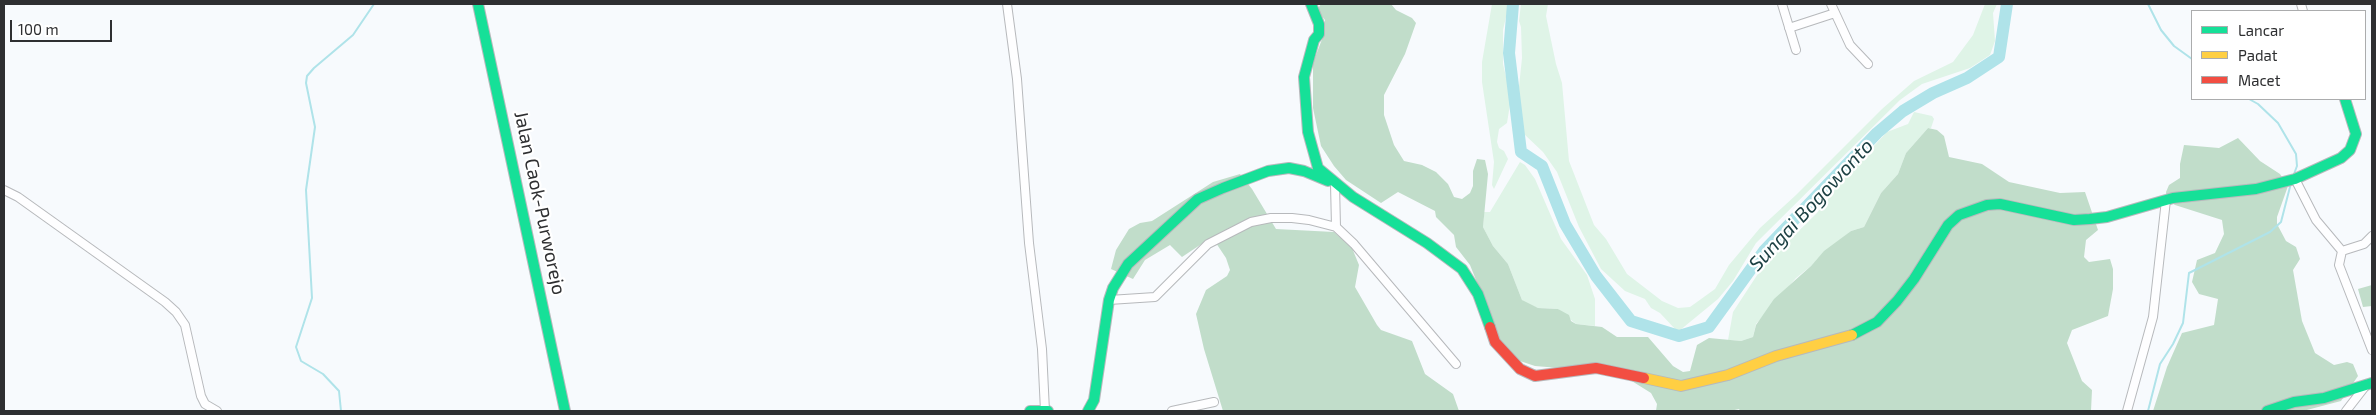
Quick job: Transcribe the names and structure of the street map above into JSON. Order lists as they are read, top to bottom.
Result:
{
  "streets": {
    "street": ["Jalan Caok-Purworejo"]
  },
  "water": ["Sungai Bogowonto"],
  "legend": ["Lancar", "Padat", "Macet"],
  "scale_bar": "100 m"
}
